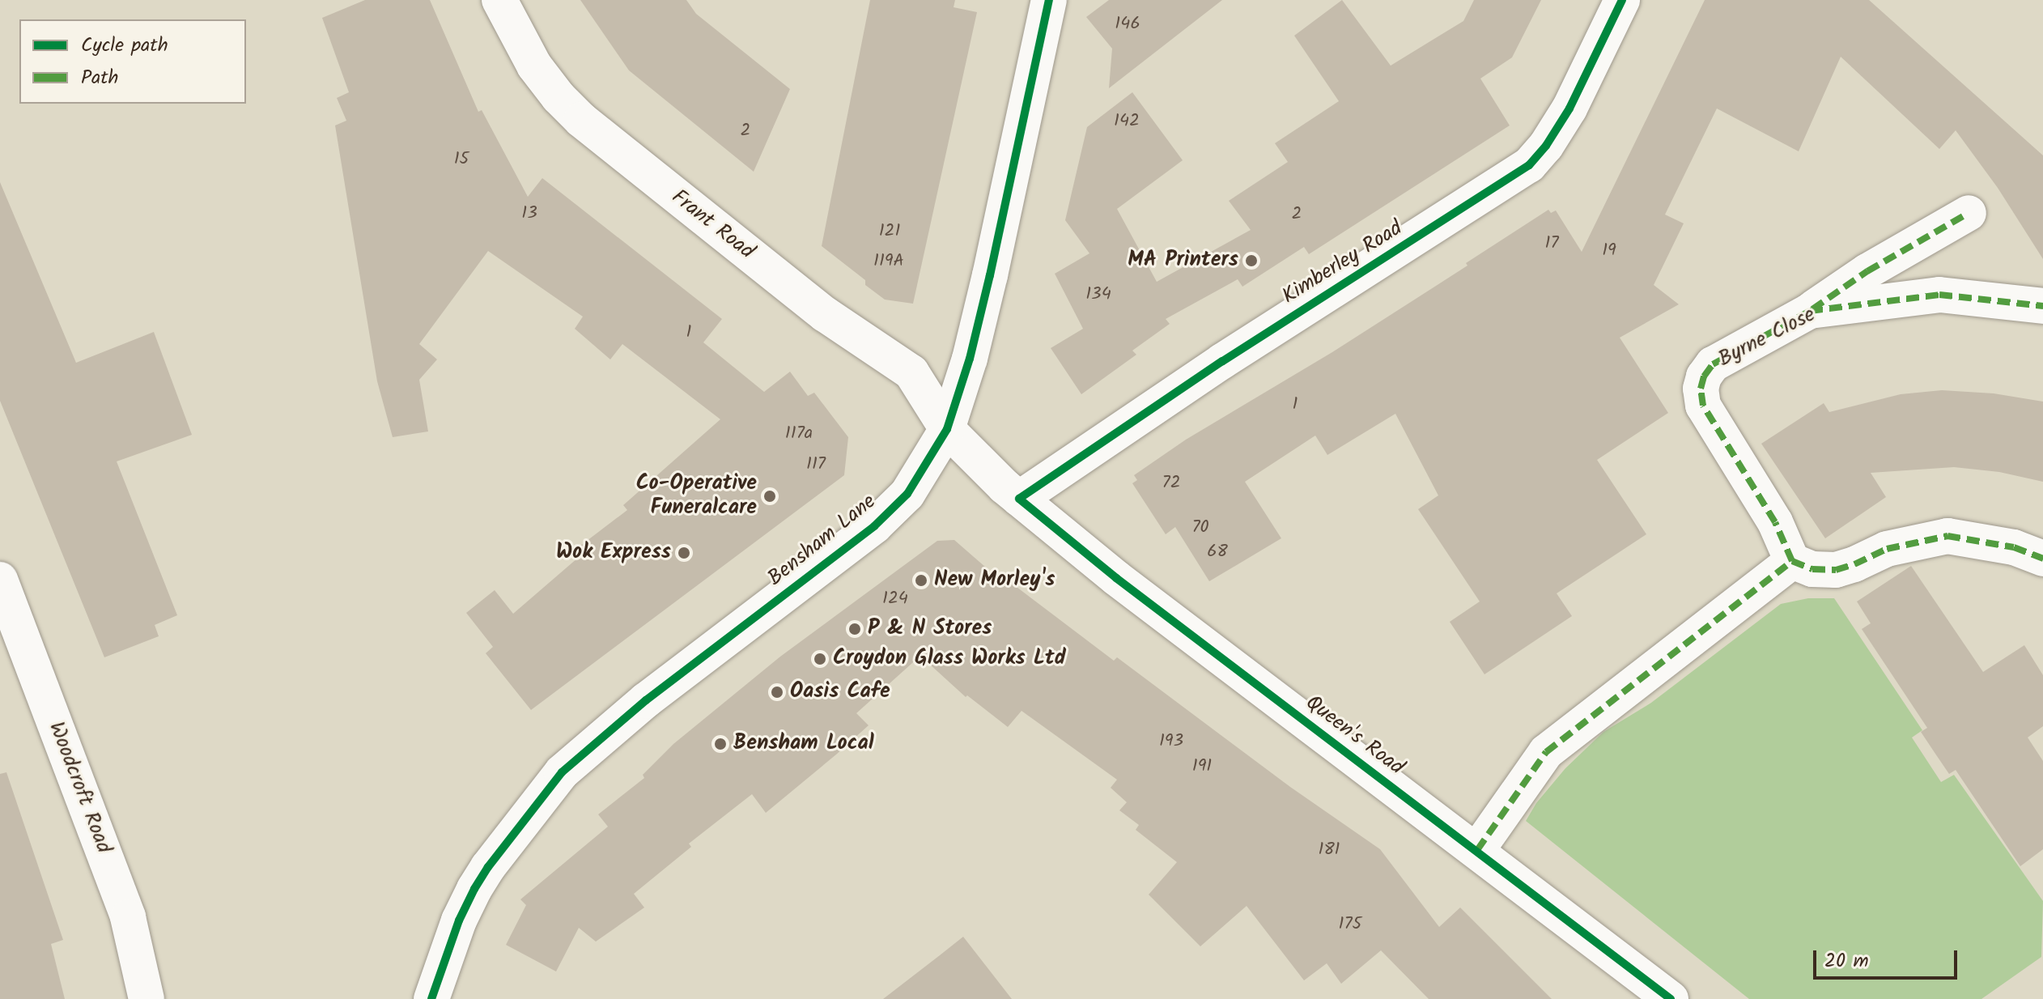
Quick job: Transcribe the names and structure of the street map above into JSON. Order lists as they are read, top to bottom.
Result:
{
  "streets": {
    "street": [
      "Frant Road",
      "Kimberley Road",
      "Byrne Close",
      "Bensham Lane",
      "Queen's Road",
      "Woodcroft Road"
    ]
  },
  "crossings": [
    ["Frant Road", "Bensham Lane"],
    ["Frant Road", "Queen's Road"],
    ["Kimberley Road", "Queen's Road"],
    ["Bensham Lane", "Queen's Road"]
  ],
  "places": [
    "MA Printers",
    "Co-Operative Funeralcare",
    "Wok Express",
    "New Morley's",
    "P & N Stores",
    "Croydon Glass Works Ltd",
    "Oasis Cafe",
    "Bensham Local"
  ],
  "house_numbers": [
    "146",
    "142",
    "2",
    "15",
    "13",
    "2",
    "121",
    "17",
    "19",
    "119A",
    "134",
    "1",
    "1",
    "117a",
    "117",
    "72",
    "70",
    "68",
    "124",
    "193",
    "191",
    "181",
    "175"
  ],
  "legend": ["Cycle path", "Path"],
  "scale_bar": "20 m"
}
